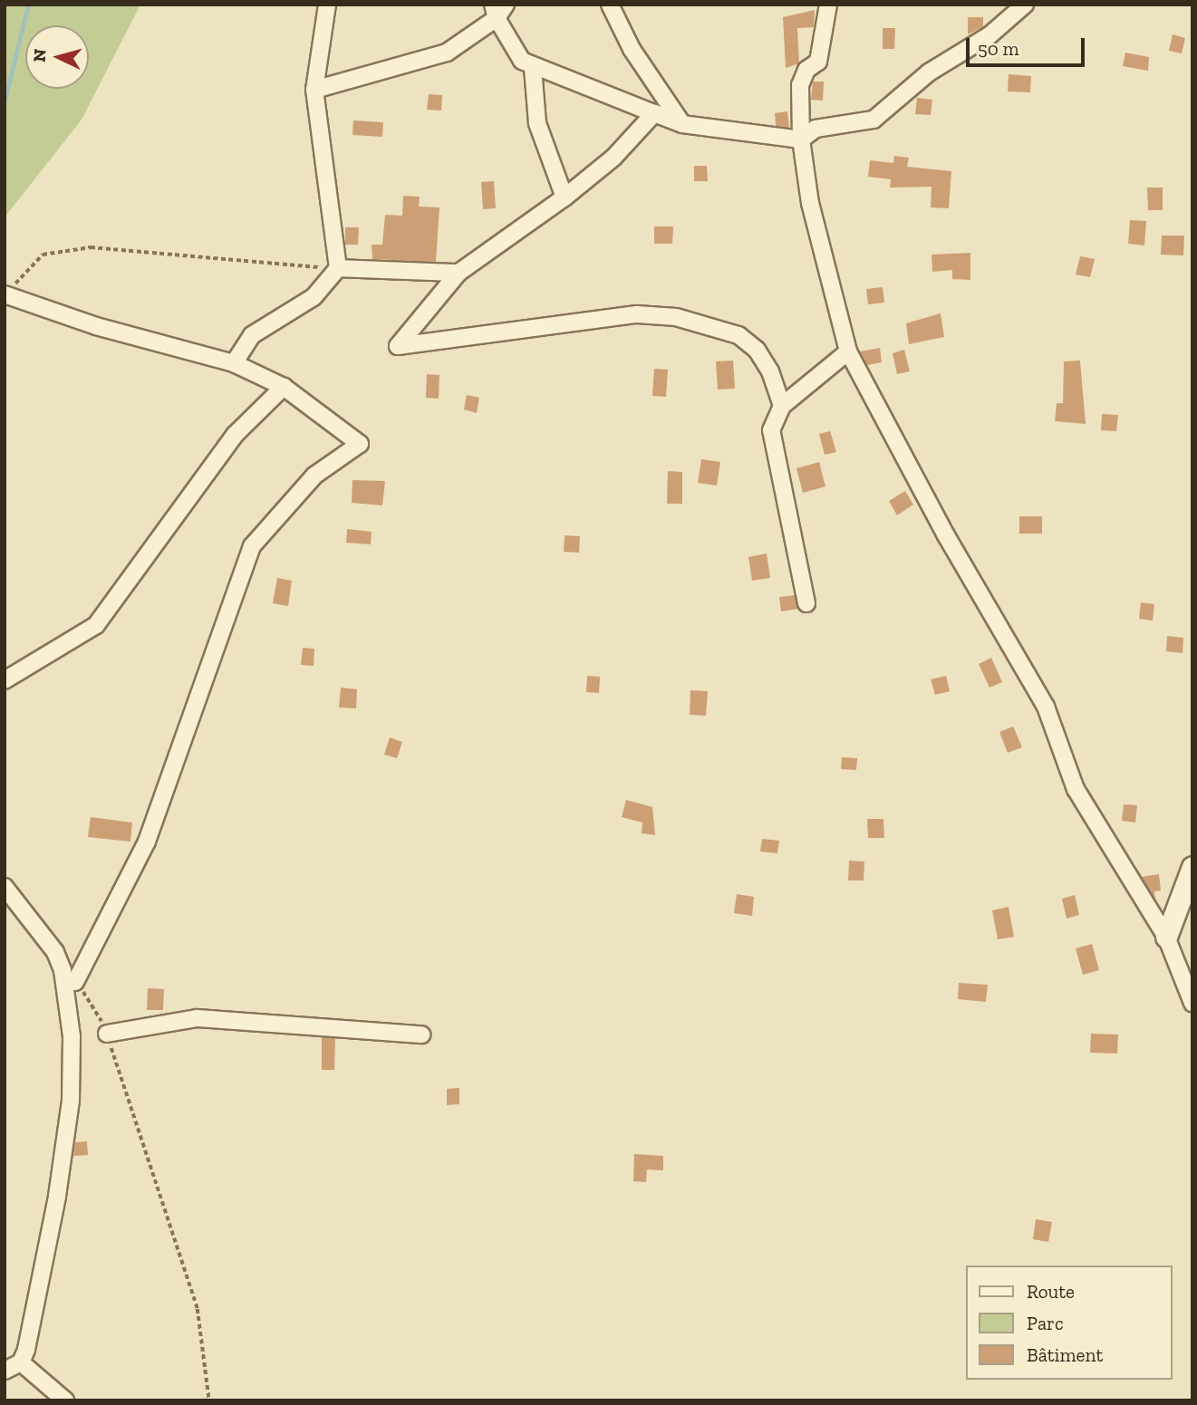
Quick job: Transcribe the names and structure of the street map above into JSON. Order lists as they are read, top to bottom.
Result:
{
  "legend": ["Route", "Parc", "Bâtiment"],
  "scale_bar": "50 m",
  "north": "left"
}
